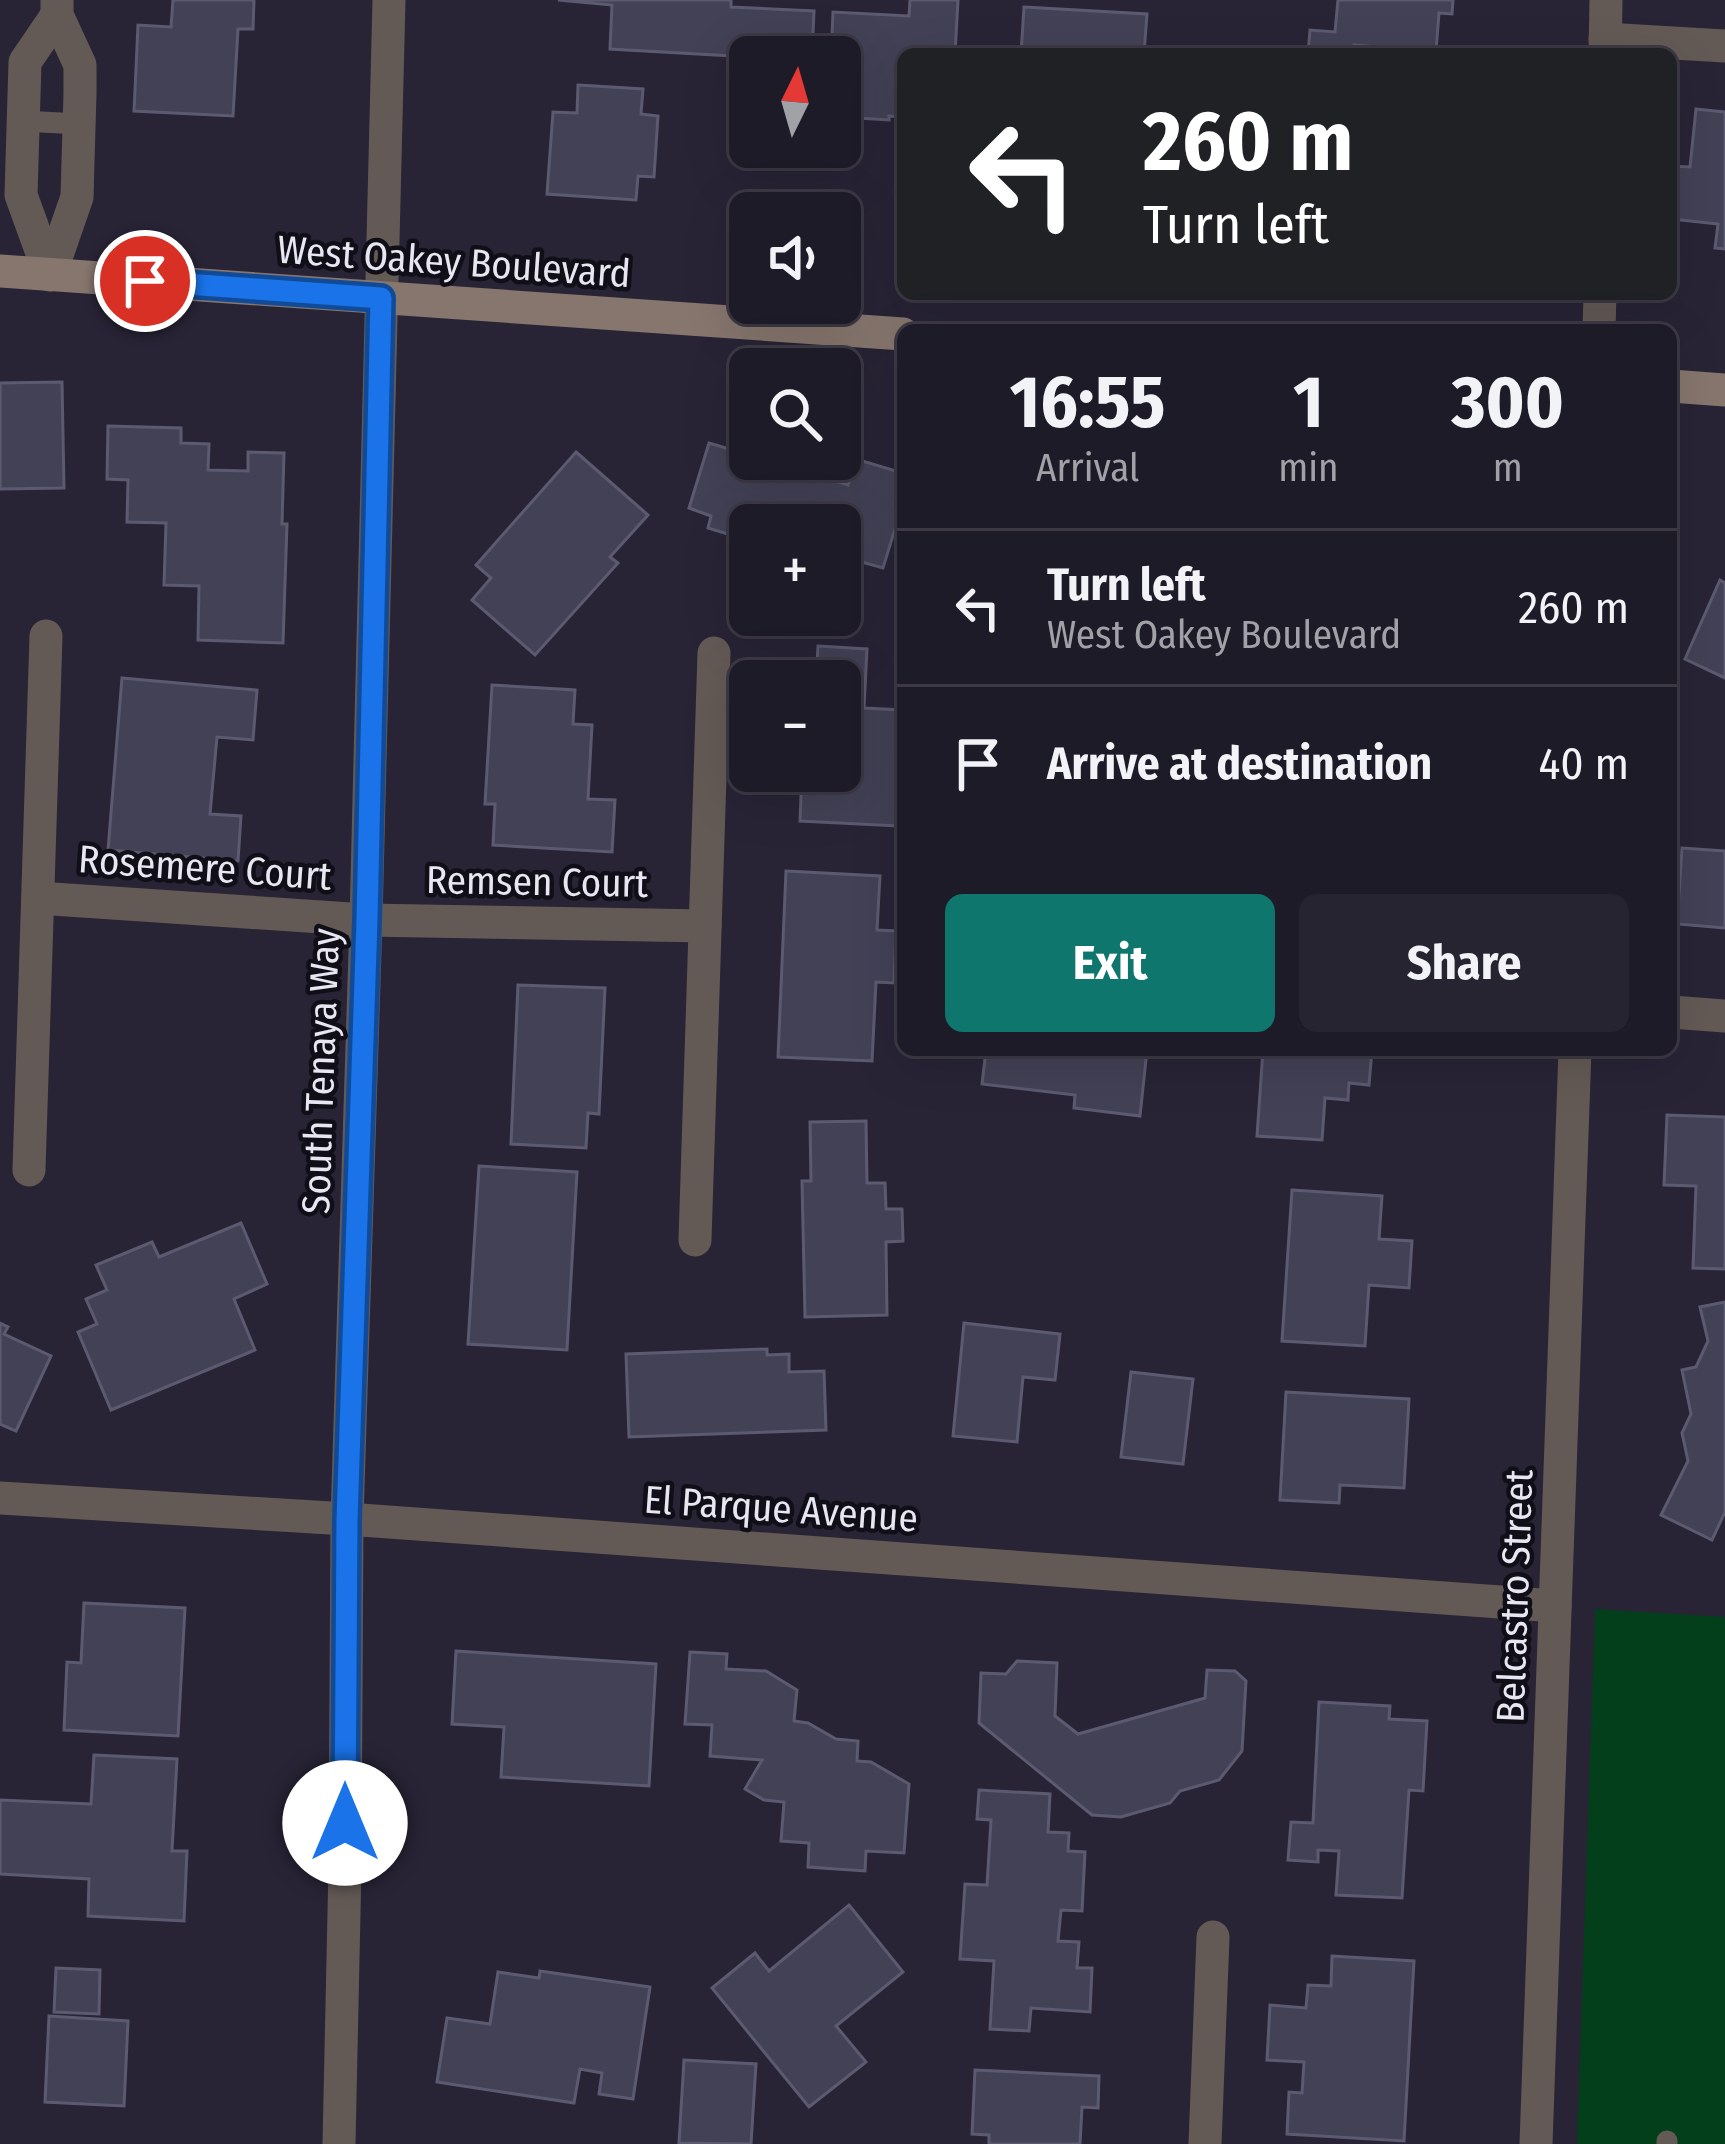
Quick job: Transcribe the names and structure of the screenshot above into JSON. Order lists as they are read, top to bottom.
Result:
{
  "streets": {
    "main road": ["West Oakey Boulevard"],
    "street": [
      "Rosemere Court",
      "Remsen Court",
      "South Tenaya Way",
      "El Parque Avenue",
      "Belcastro Street"
    ]
  },
  "crossings": [
    ["West Oakey Boulevard", "South Tenaya Way"],
    ["Rosemere Court", "Remsen Court"],
    ["Rosemere Court", "South Tenaya Way"],
    ["Remsen Court", "South Tenaya Way"],
    ["South Tenaya Way", "El Parque Avenue"],
    ["El Parque Avenue", "Belcastro Street"]
  ],
  "north": "top",
  "page": {
    "map_buttons": ["+", "−"],
    "turn": ["260 m", "Turn left"],
    "eta": [
      "16:55",
      "Arrival",
      "1",
      "min",
      "300",
      "m"
    ],
    "list": [
      {
        "name": "Turn left",
        "note": "West Oakey Boulevard",
        "value": "260 m"
      },
      {
        "name": "Arrive at destination",
        "value": "40 m"
      }
    ],
    "buttons": ["Exit", "Share"]
  }
}
